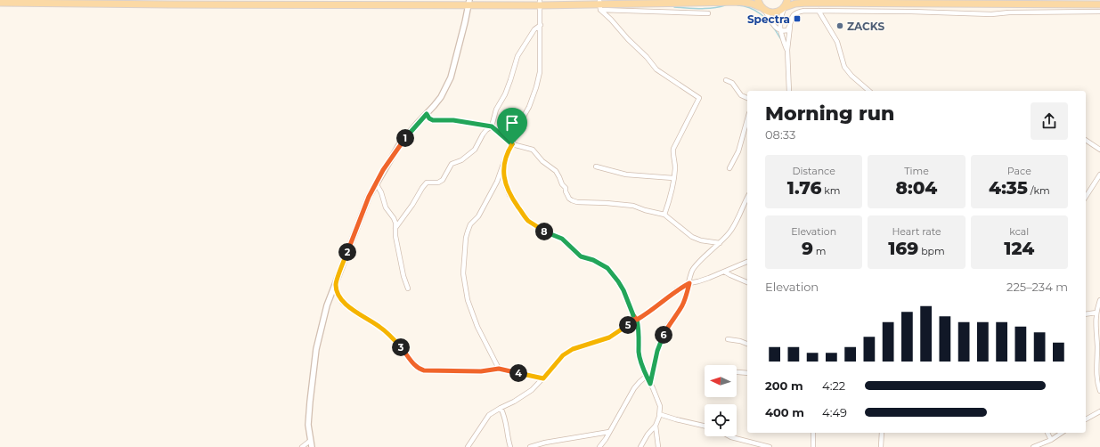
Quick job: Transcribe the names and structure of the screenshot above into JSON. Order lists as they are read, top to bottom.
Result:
{
  "places": {
    "transit": ["Spectra"],
    "other": ["ZACKS"]
  },
  "north": "left",
  "page": {
    "heading": ["Morning run", "08:33"],
    "pins": [
      "1",
      "8",
      "2",
      "5",
      "6",
      "3",
      "4"
    ],
    "stats": [
      ["Distance", "1.76 km"],
      ["Time", "8:04"],
      ["Pace", "4:35 /km"],
      ["Elevation", "9 m"],
      ["Heart rate", "169 bpm"],
      ["kcal", "124"]
    ],
    "chart": ["Elevation", "225–234 m"],
    "list": [
      {
        "name": "200 m",
        "note": "4:22"
      },
      {
        "name": "400 m",
        "note": "4:49"
      }
    ]
  }
}
